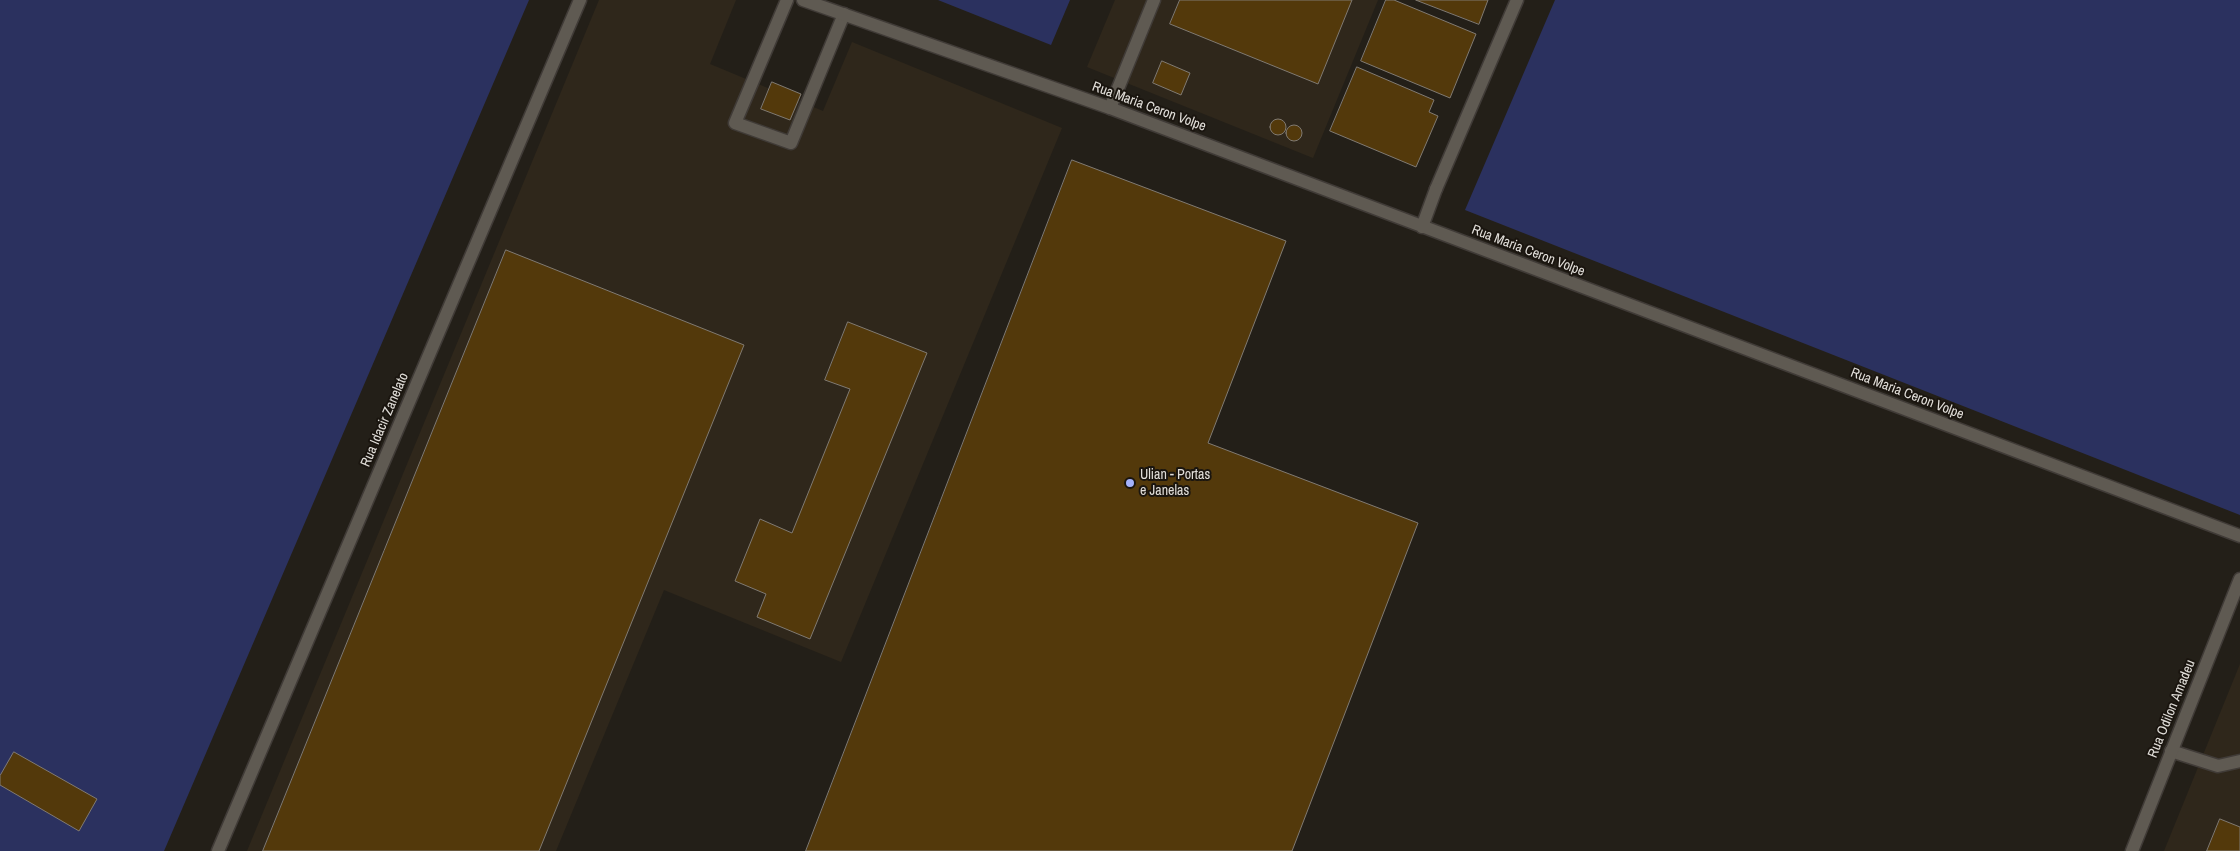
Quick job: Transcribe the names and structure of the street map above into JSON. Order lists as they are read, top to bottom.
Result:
{
  "streets": {
    "street": ["Rua Maria Ceron Volpe", "Rua Idacir Zanelato", "Rua Odilon Amadeu"]
  },
  "places": ["Ulian - Portas e Janelas"]
}
